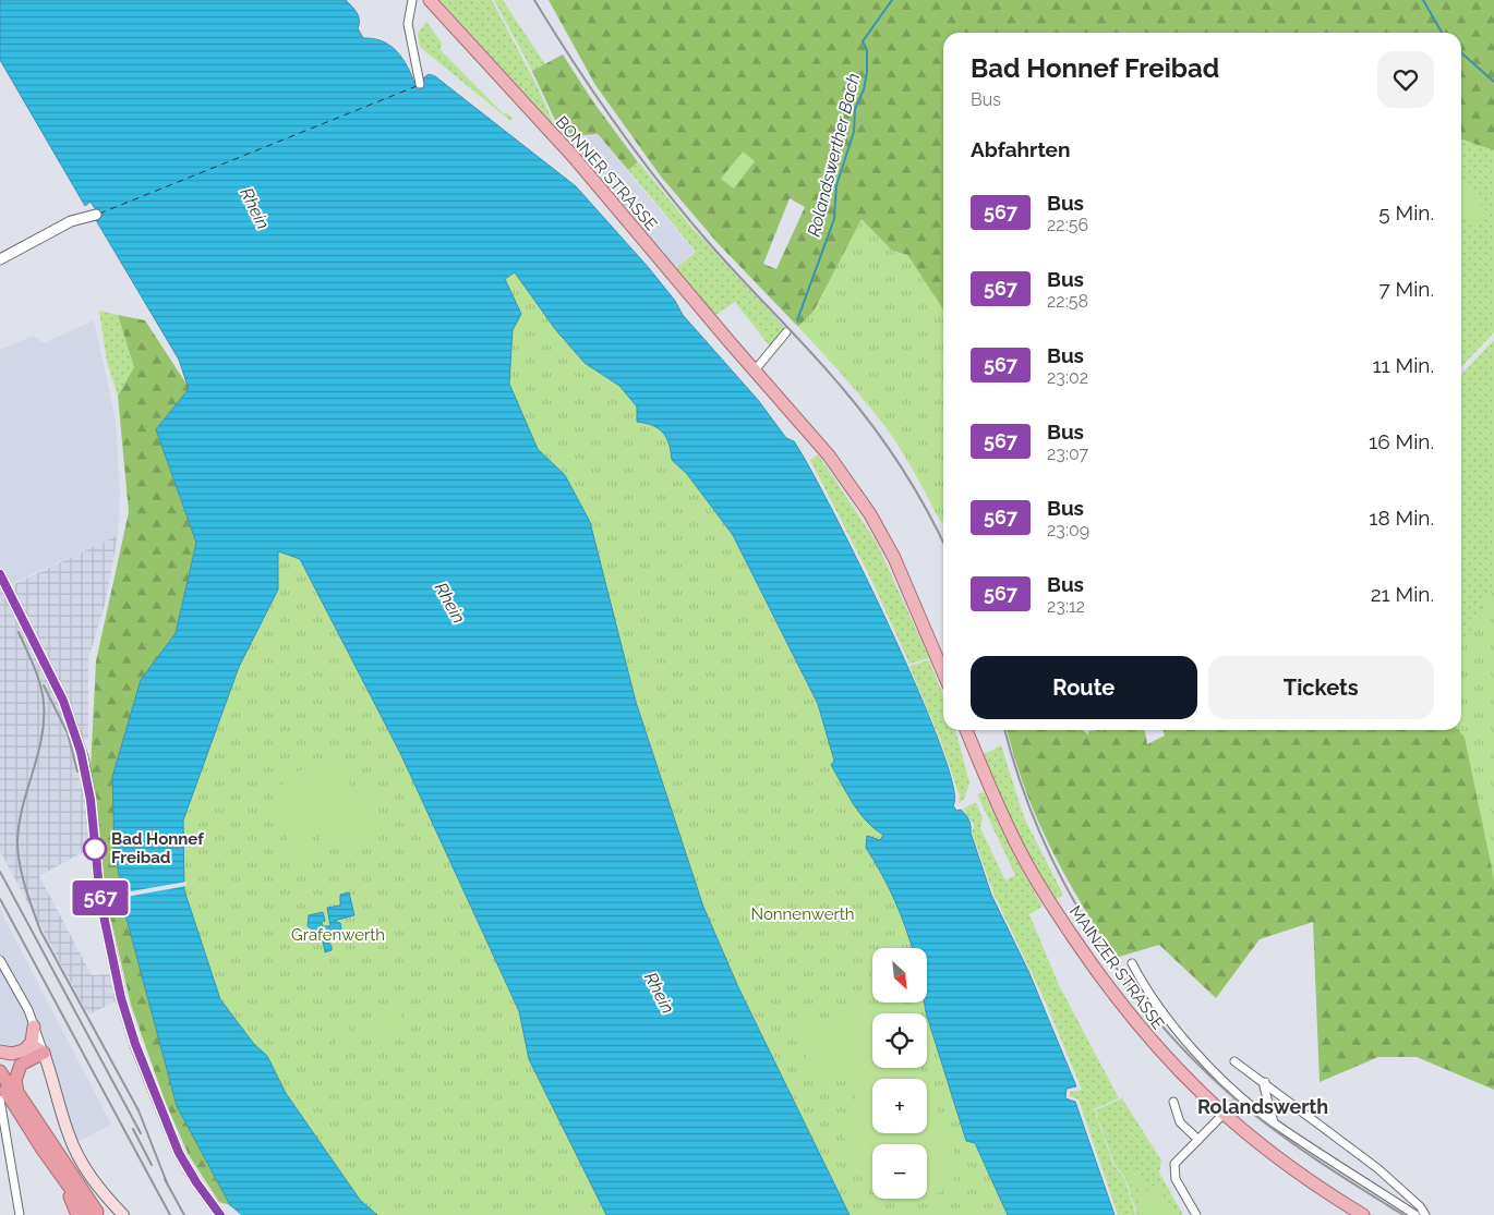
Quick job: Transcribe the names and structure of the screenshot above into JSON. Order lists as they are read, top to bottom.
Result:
{
  "streets": {
    "main road": ["BONNER STRASSE", "MAINZER STRASSE"]
  },
  "districts": ["Rolandswerth"],
  "water": ["Rolandswerther Bach", "Rhein"],
  "parks": ["Nonnenwerth", "Grafenwerth"],
  "places": ["Bad Honnef Freibad"],
  "lines": ["bus line 567"],
  "north": "bottom right",
  "page": {
    "on_map": "567",
    "heading": [
      ["Bad Honnef Freibad", "Bus"],
      "Abfahrten"
    ],
    "list": [
      {
        "mark": "567",
        "name": "Bus",
        "note": "22:56",
        "value": "5 Min."
      },
      {
        "mark": "567",
        "name": "Bus",
        "note": "22:58",
        "value": "7 Min."
      },
      {
        "mark": "567",
        "name": "Bus",
        "note": "23:02",
        "value": "11 Min."
      },
      {
        "mark": "567",
        "name": "Bus",
        "note": "23:07",
        "value": "16 Min."
      },
      {
        "mark": "567",
        "name": "Bus",
        "note": "23:09",
        "value": "18 Min."
      },
      {
        "mark": "567",
        "name": "Bus",
        "note": "23:12",
        "value": "21 Min."
      }
    ],
    "buttons": ["Route", "Tickets"],
    "map_buttons": ["+", "−"]
  }
}
